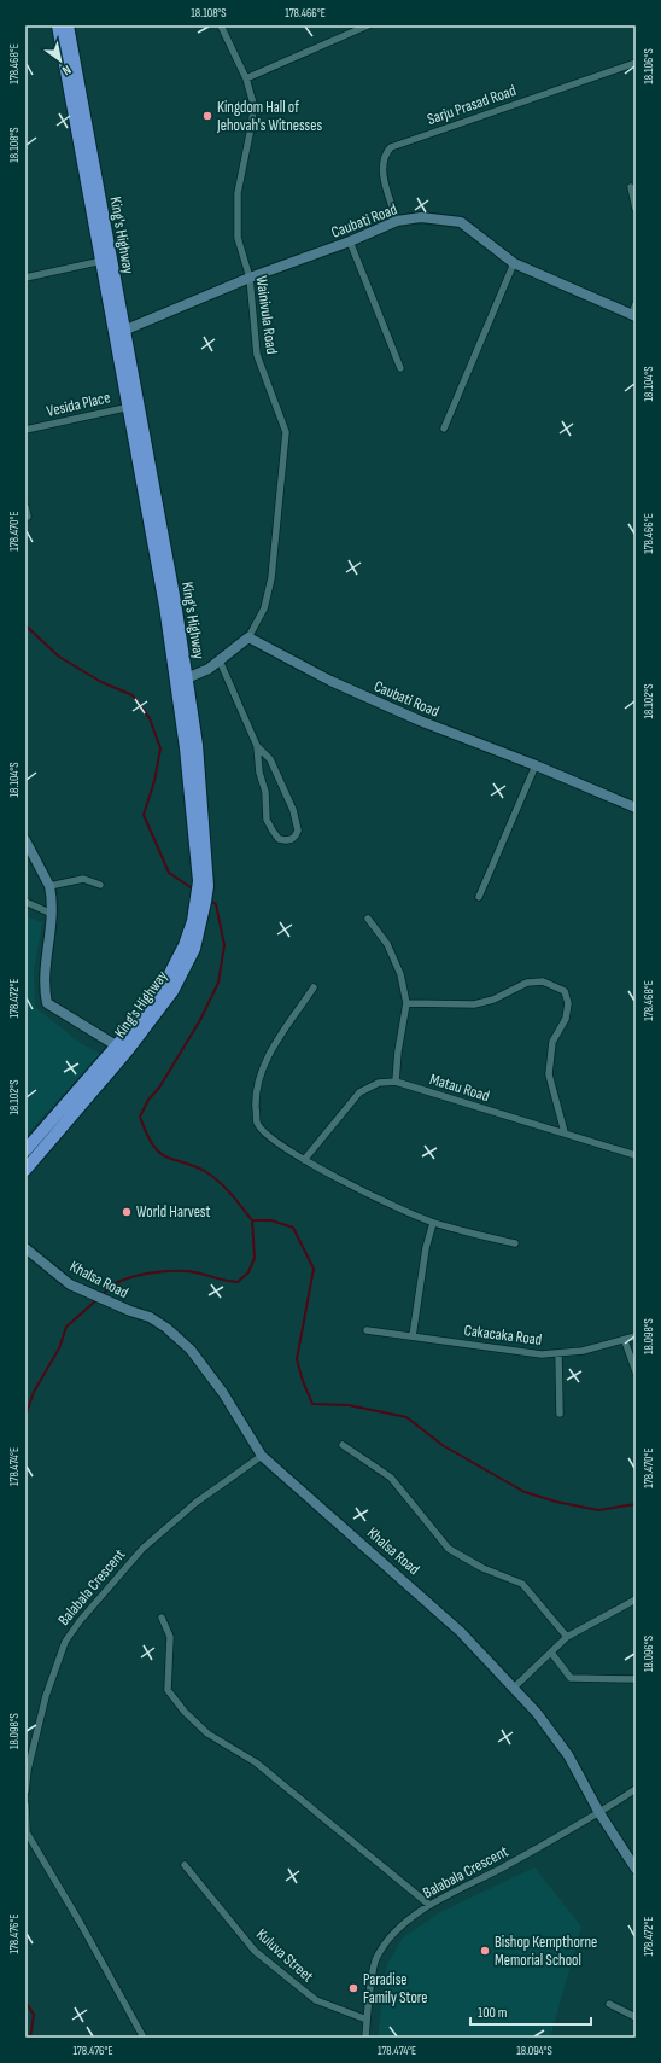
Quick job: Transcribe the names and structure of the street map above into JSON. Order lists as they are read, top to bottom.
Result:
{
  "streets": {
    "highway": ["King's Highway"],
    "street": [
      "Sarju Prasad Road",
      "Caubati Road",
      "Wainivula Road",
      "Vesida Place",
      "Matau Road",
      "Khalsa Road",
      "Cakacaka Road",
      "Balabala Crescent",
      "Kuluva Street"
    ]
  },
  "crossings": [
    ["Sarju Prasad Road", "Caubati Road"],
    ["Caubati Road", "King's Highway"],
    ["Caubati Road", "Wainivula Road"],
    ["King's Highway", "Vesida Place"],
    ["Khalsa Road", "Balabala Crescent"],
    ["Balabala Crescent", "Kuluva Street"]
  ],
  "places": [
    "Kingdom Hall of Jehovah's Witnesses",
    "World Harvest",
    "Bishop Kempthorne Memorial School",
    "Paradise Family Store"
  ],
  "scale_bar": "100 m",
  "north": "bottom right",
  "coordinates": [
    "18.108°S",
    "178.466°E",
    "178.468°E",
    "18.106°S",
    "18.104°S",
    "178.470°E",
    "18.102°S",
    "178.472°E",
    "18.098°S",
    "178.474°E",
    "18.096°S",
    "178.476°E",
    "18.094°S"
  ]
}
